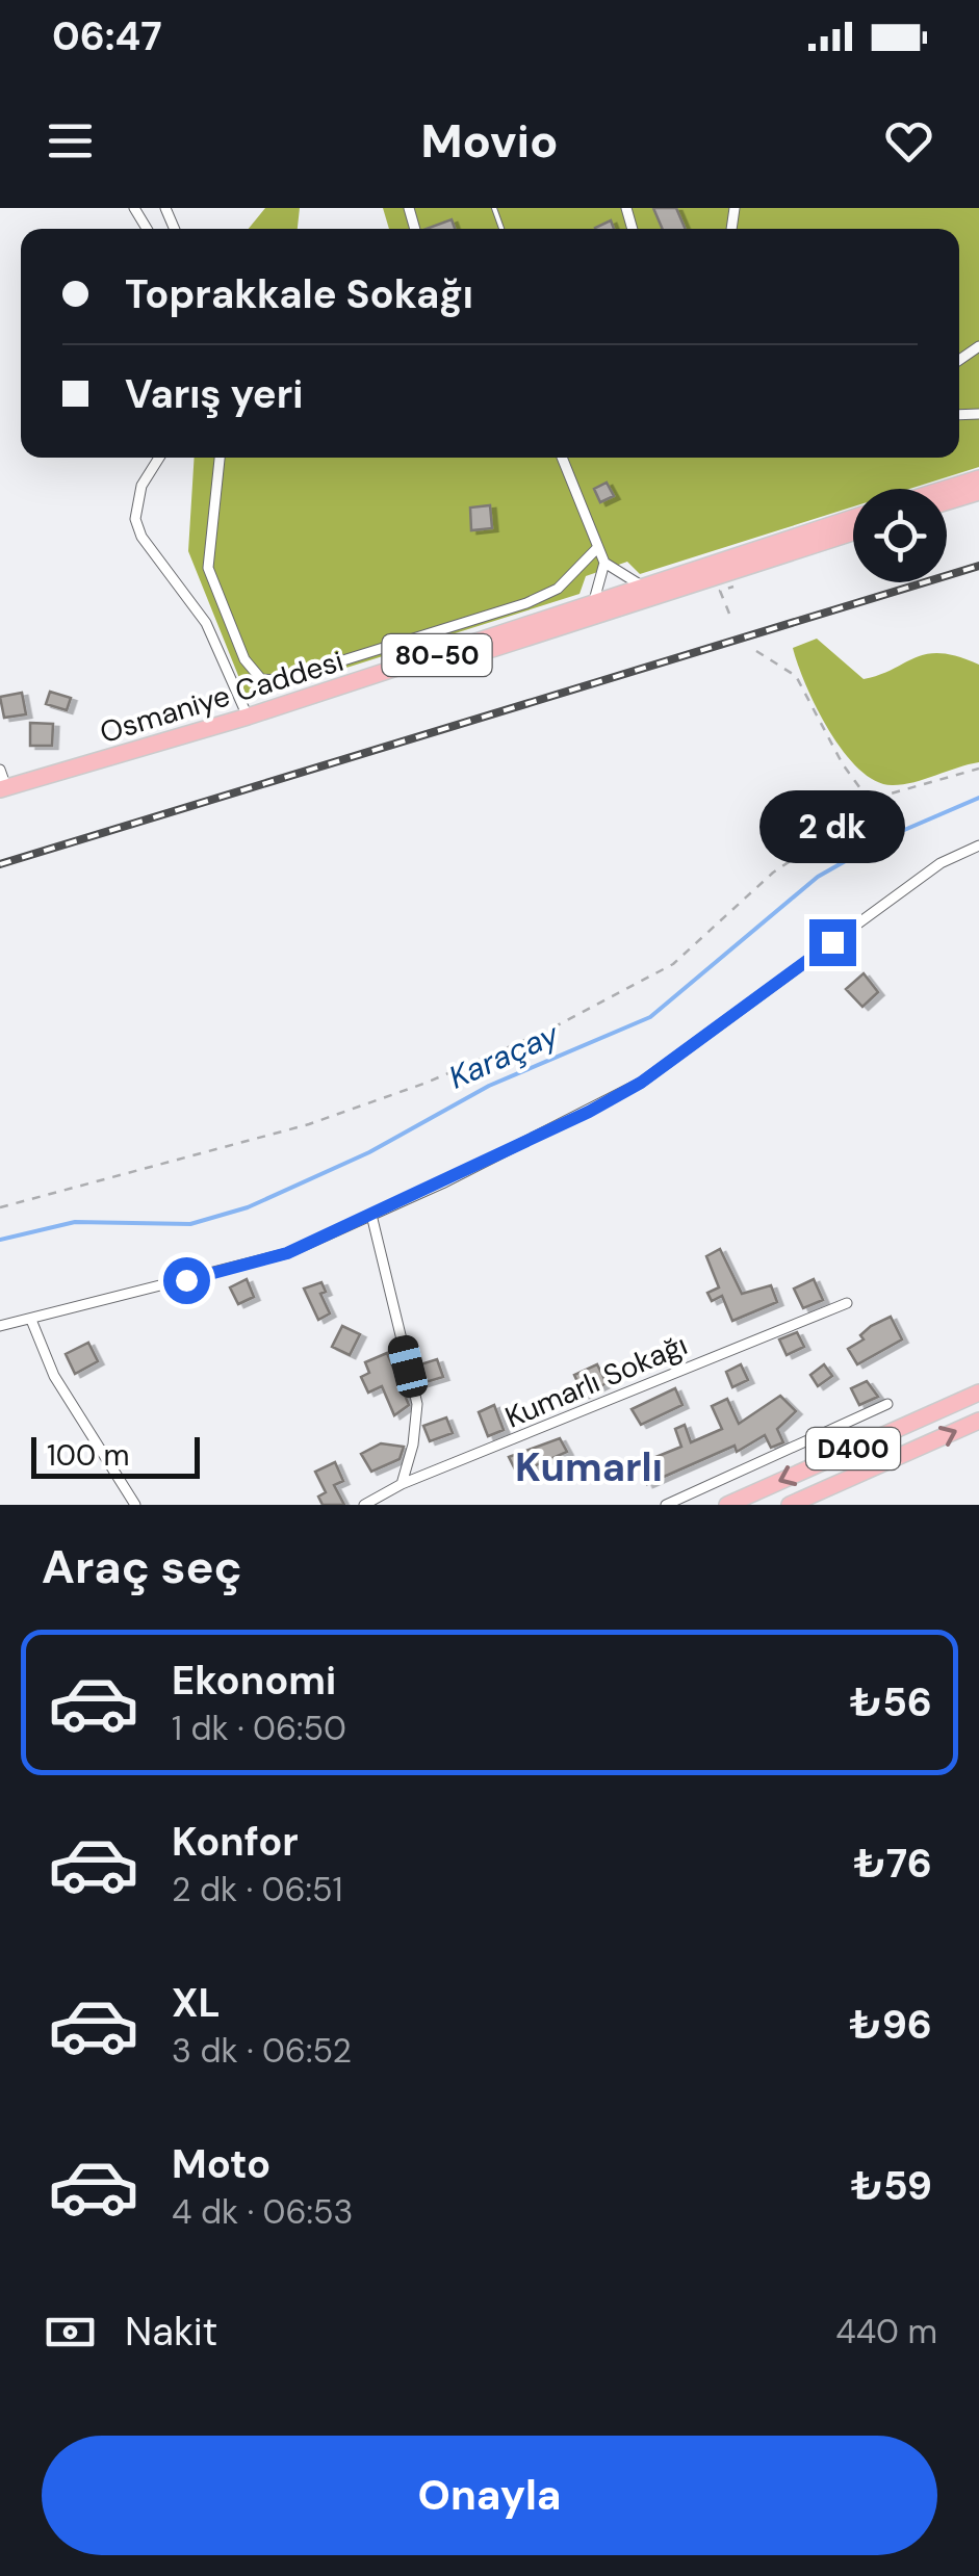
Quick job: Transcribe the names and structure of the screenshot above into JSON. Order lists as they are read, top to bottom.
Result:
{
  "streets": {
    "highway": ["80-50", "Osmaniye Caddesi", "D400"],
    "street": ["Kumarlı Sokağı"]
  },
  "districts": ["Kumarlı"],
  "water": ["Karaçay"],
  "scale_bar": "100 m",
  "page": {
    "status": "06:47",
    "header": "Movio",
    "banner": ["Toprakkale Sokağı", "Varış yeri"],
    "bubble": "2 dk",
    "scale": "100 m",
    "heading": "Araç seç",
    "list": [
      {
        "name": "Ekonomi",
        "note": "1 dk · 06:50",
        "value": "₺56"
      },
      {
        "name": "Konfor",
        "note": "2 dk · 06:51",
        "value": "₺76"
      },
      {
        "name": "XL",
        "note": "3 dk · 06:52",
        "value": "₺96"
      },
      {
        "name": "Moto",
        "note": "4 dk · 06:53",
        "value": "₺59"
      }
    ],
    "pay": ["Nakit", "440 m"],
    "buttons": "Onayla"
  }
}
